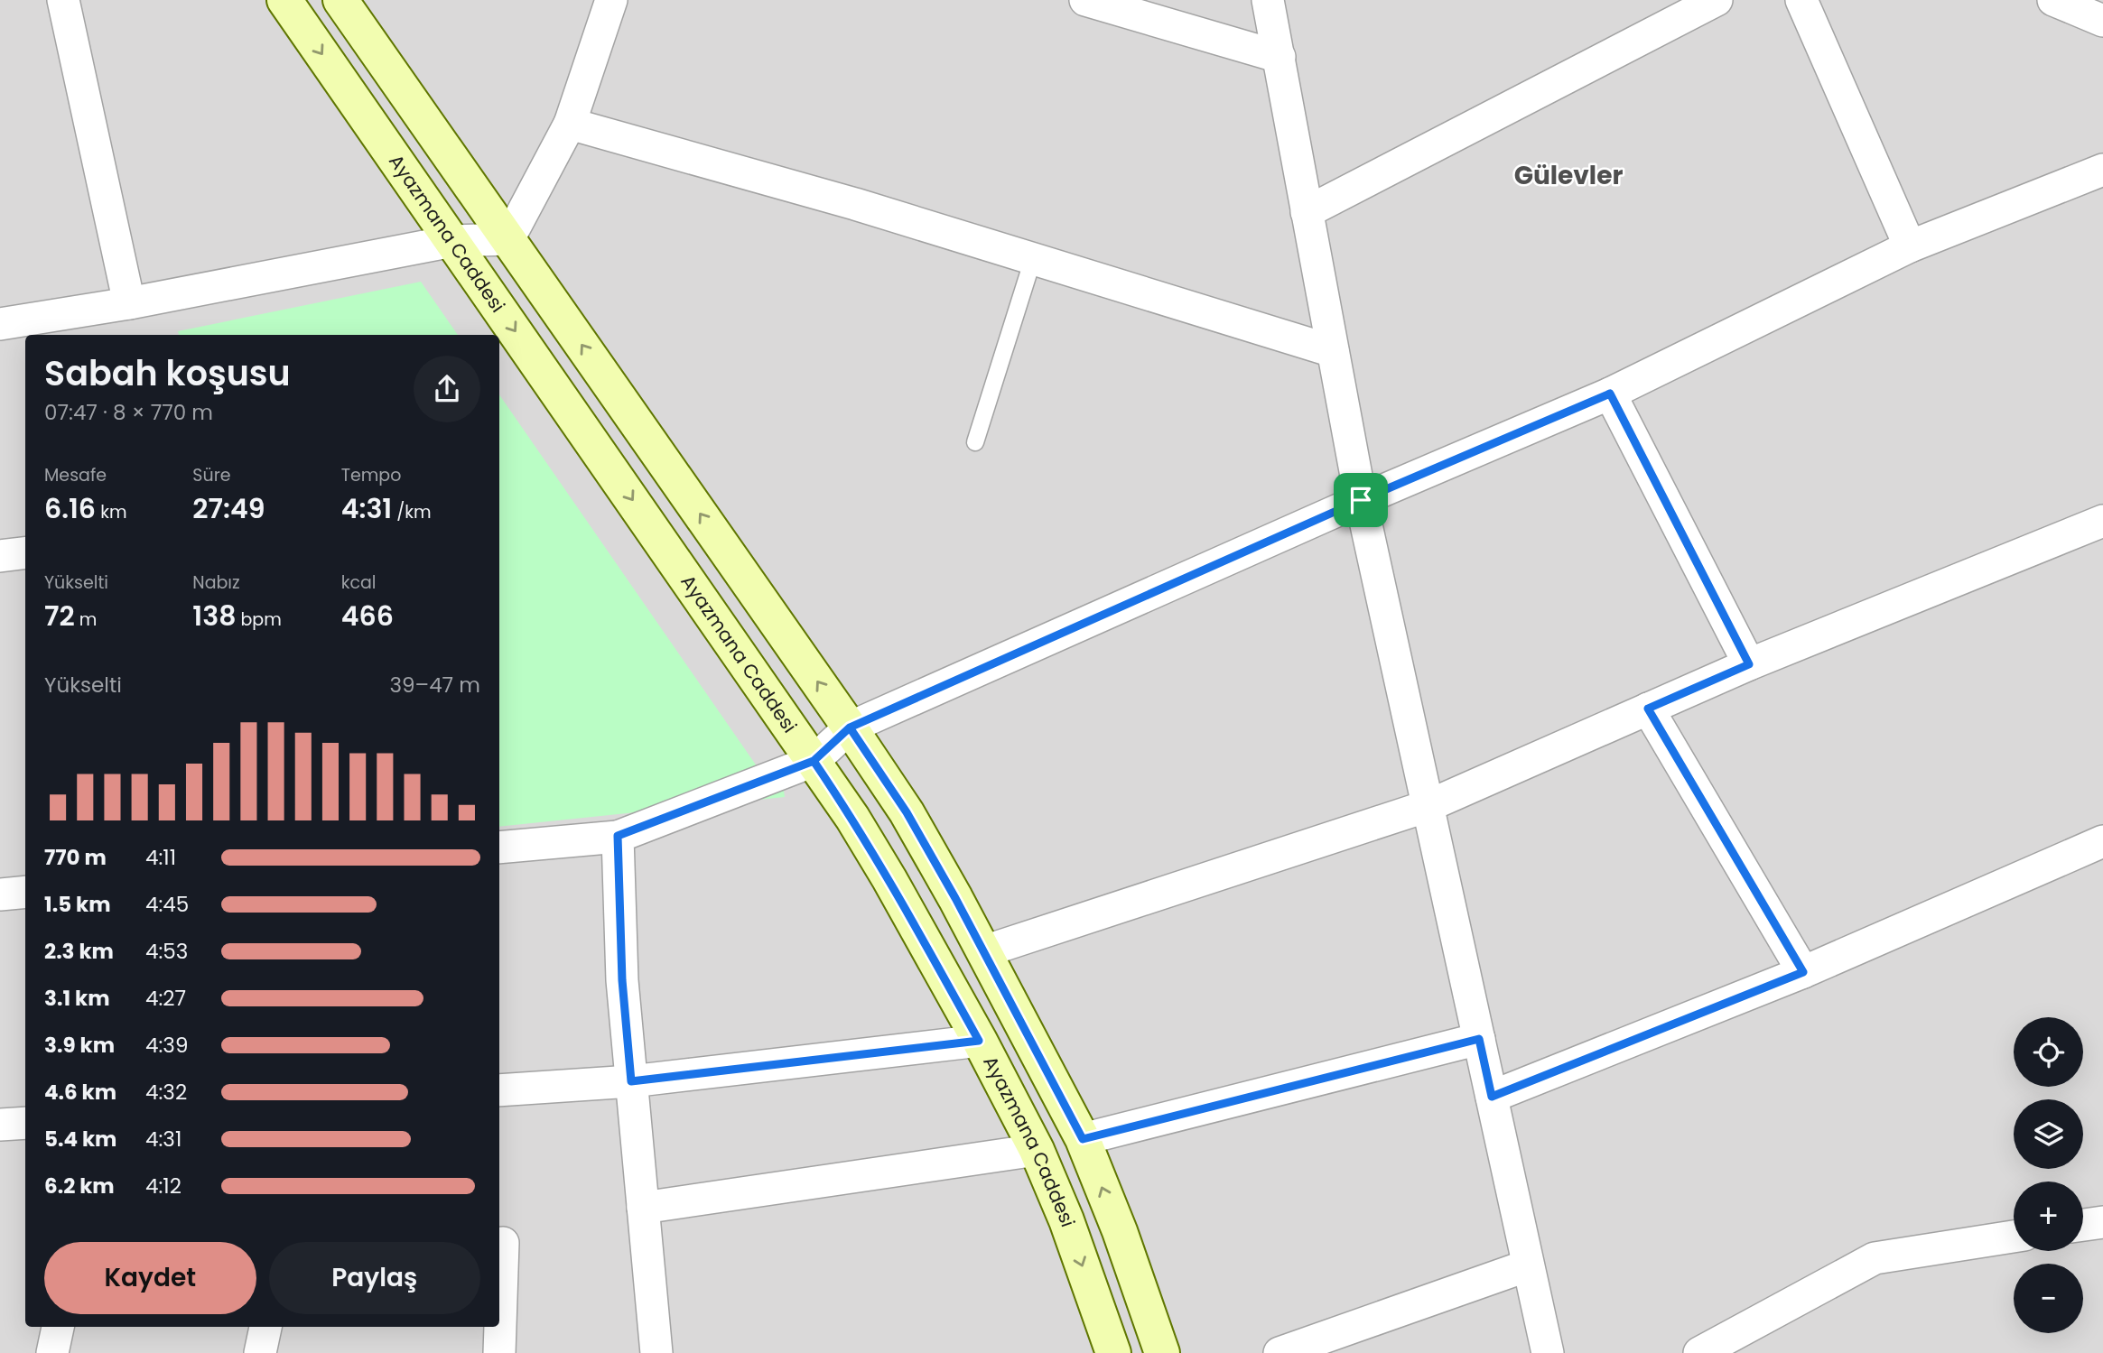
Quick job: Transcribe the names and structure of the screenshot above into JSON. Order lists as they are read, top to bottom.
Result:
{
  "streets": {
    "main road": ["Ayazmana Caddesi"]
  },
  "districts": ["Gülevler"],
  "page": {
    "heading": ["Sabah koşusu", "07:47 · 8 × 770 m"],
    "stats": [
      ["Mesafe", "6.16 km"],
      ["Süre", "27:49"],
      ["Tempo", "4:31 /km"],
      ["Yükselti", "72 m"],
      ["Nabız", "138 bpm"],
      ["kcal", "466"]
    ],
    "chart": ["Yükselti", "39–47 m"],
    "list": [
      {
        "name": "770 m",
        "note": "4:11"
      },
      {
        "name": "1.5 km",
        "note": "4:45"
      },
      {
        "name": "2.3 km",
        "note": "4:53"
      },
      {
        "name": "3.1 km",
        "note": "4:27"
      },
      {
        "name": "3.9 km",
        "note": "4:39"
      },
      {
        "name": "4.6 km",
        "note": "4:32"
      },
      {
        "name": "5.4 km",
        "note": "4:31"
      },
      {
        "name": "6.2 km",
        "note": "4:12"
      }
    ],
    "map_buttons": ["+", "−"],
    "buttons": ["Kaydet", "Paylaş"]
  }
}
